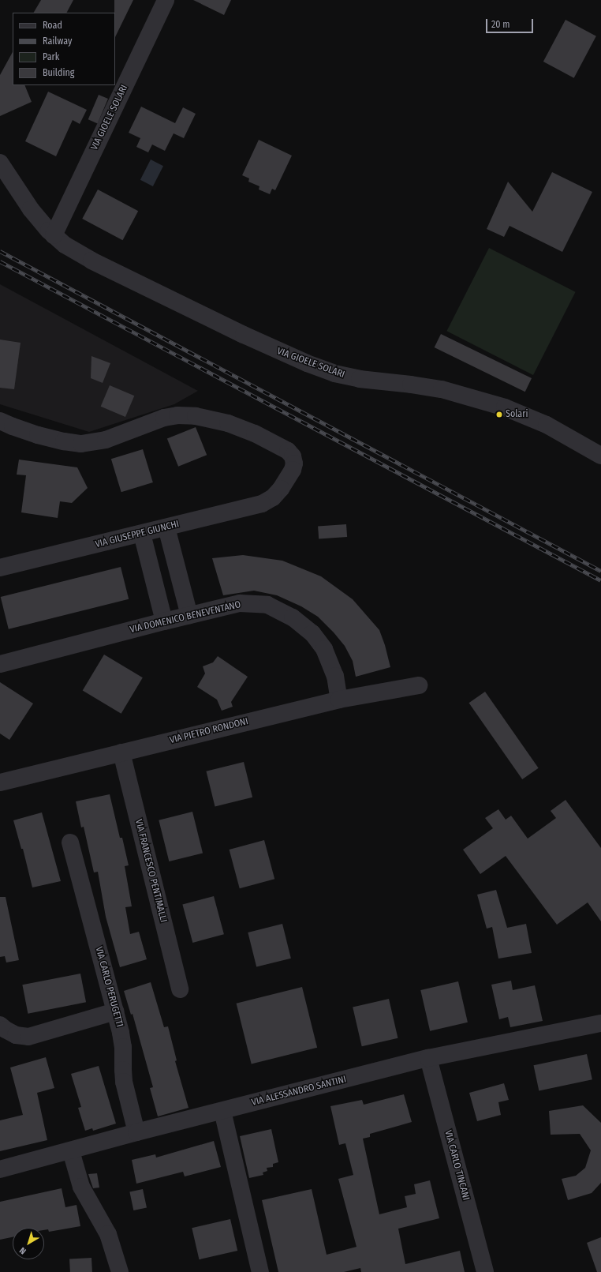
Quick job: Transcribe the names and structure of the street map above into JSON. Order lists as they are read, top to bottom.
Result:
{
  "streets": {
    "street": [
      "VIA GIOELE SOLARI",
      "VIA GIUSEPPE GIUNCHI",
      "VIA DOMENICO BENEVENTANO",
      "VIA PIETRO RONDONI",
      "VIA FRANCESCO PENTIMALLI",
      "VIA CARLO PERUGETTI",
      "VIA ALESSANDRO SANTINI",
      "VIA CARLO TINCANI"
    ]
  },
  "crossings": [
    ["VIA DOMENICO BENEVENTANO", "VIA PIETRO RONDONI"],
    ["VIA PIETRO RONDONI", "VIA FRANCESCO PENTIMALLI"],
    ["VIA CARLO PERUGETTI", "VIA ALESSANDRO SANTINI"],
    ["VIA ALESSANDRO SANTINI", "VIA CARLO TINCANI"]
  ],
  "places": ["Solari"],
  "legend": [
    "Road",
    "Railway",
    "Park",
    "Building"
  ],
  "scale_bar": "20 m",
  "north": "bottom left"
}
